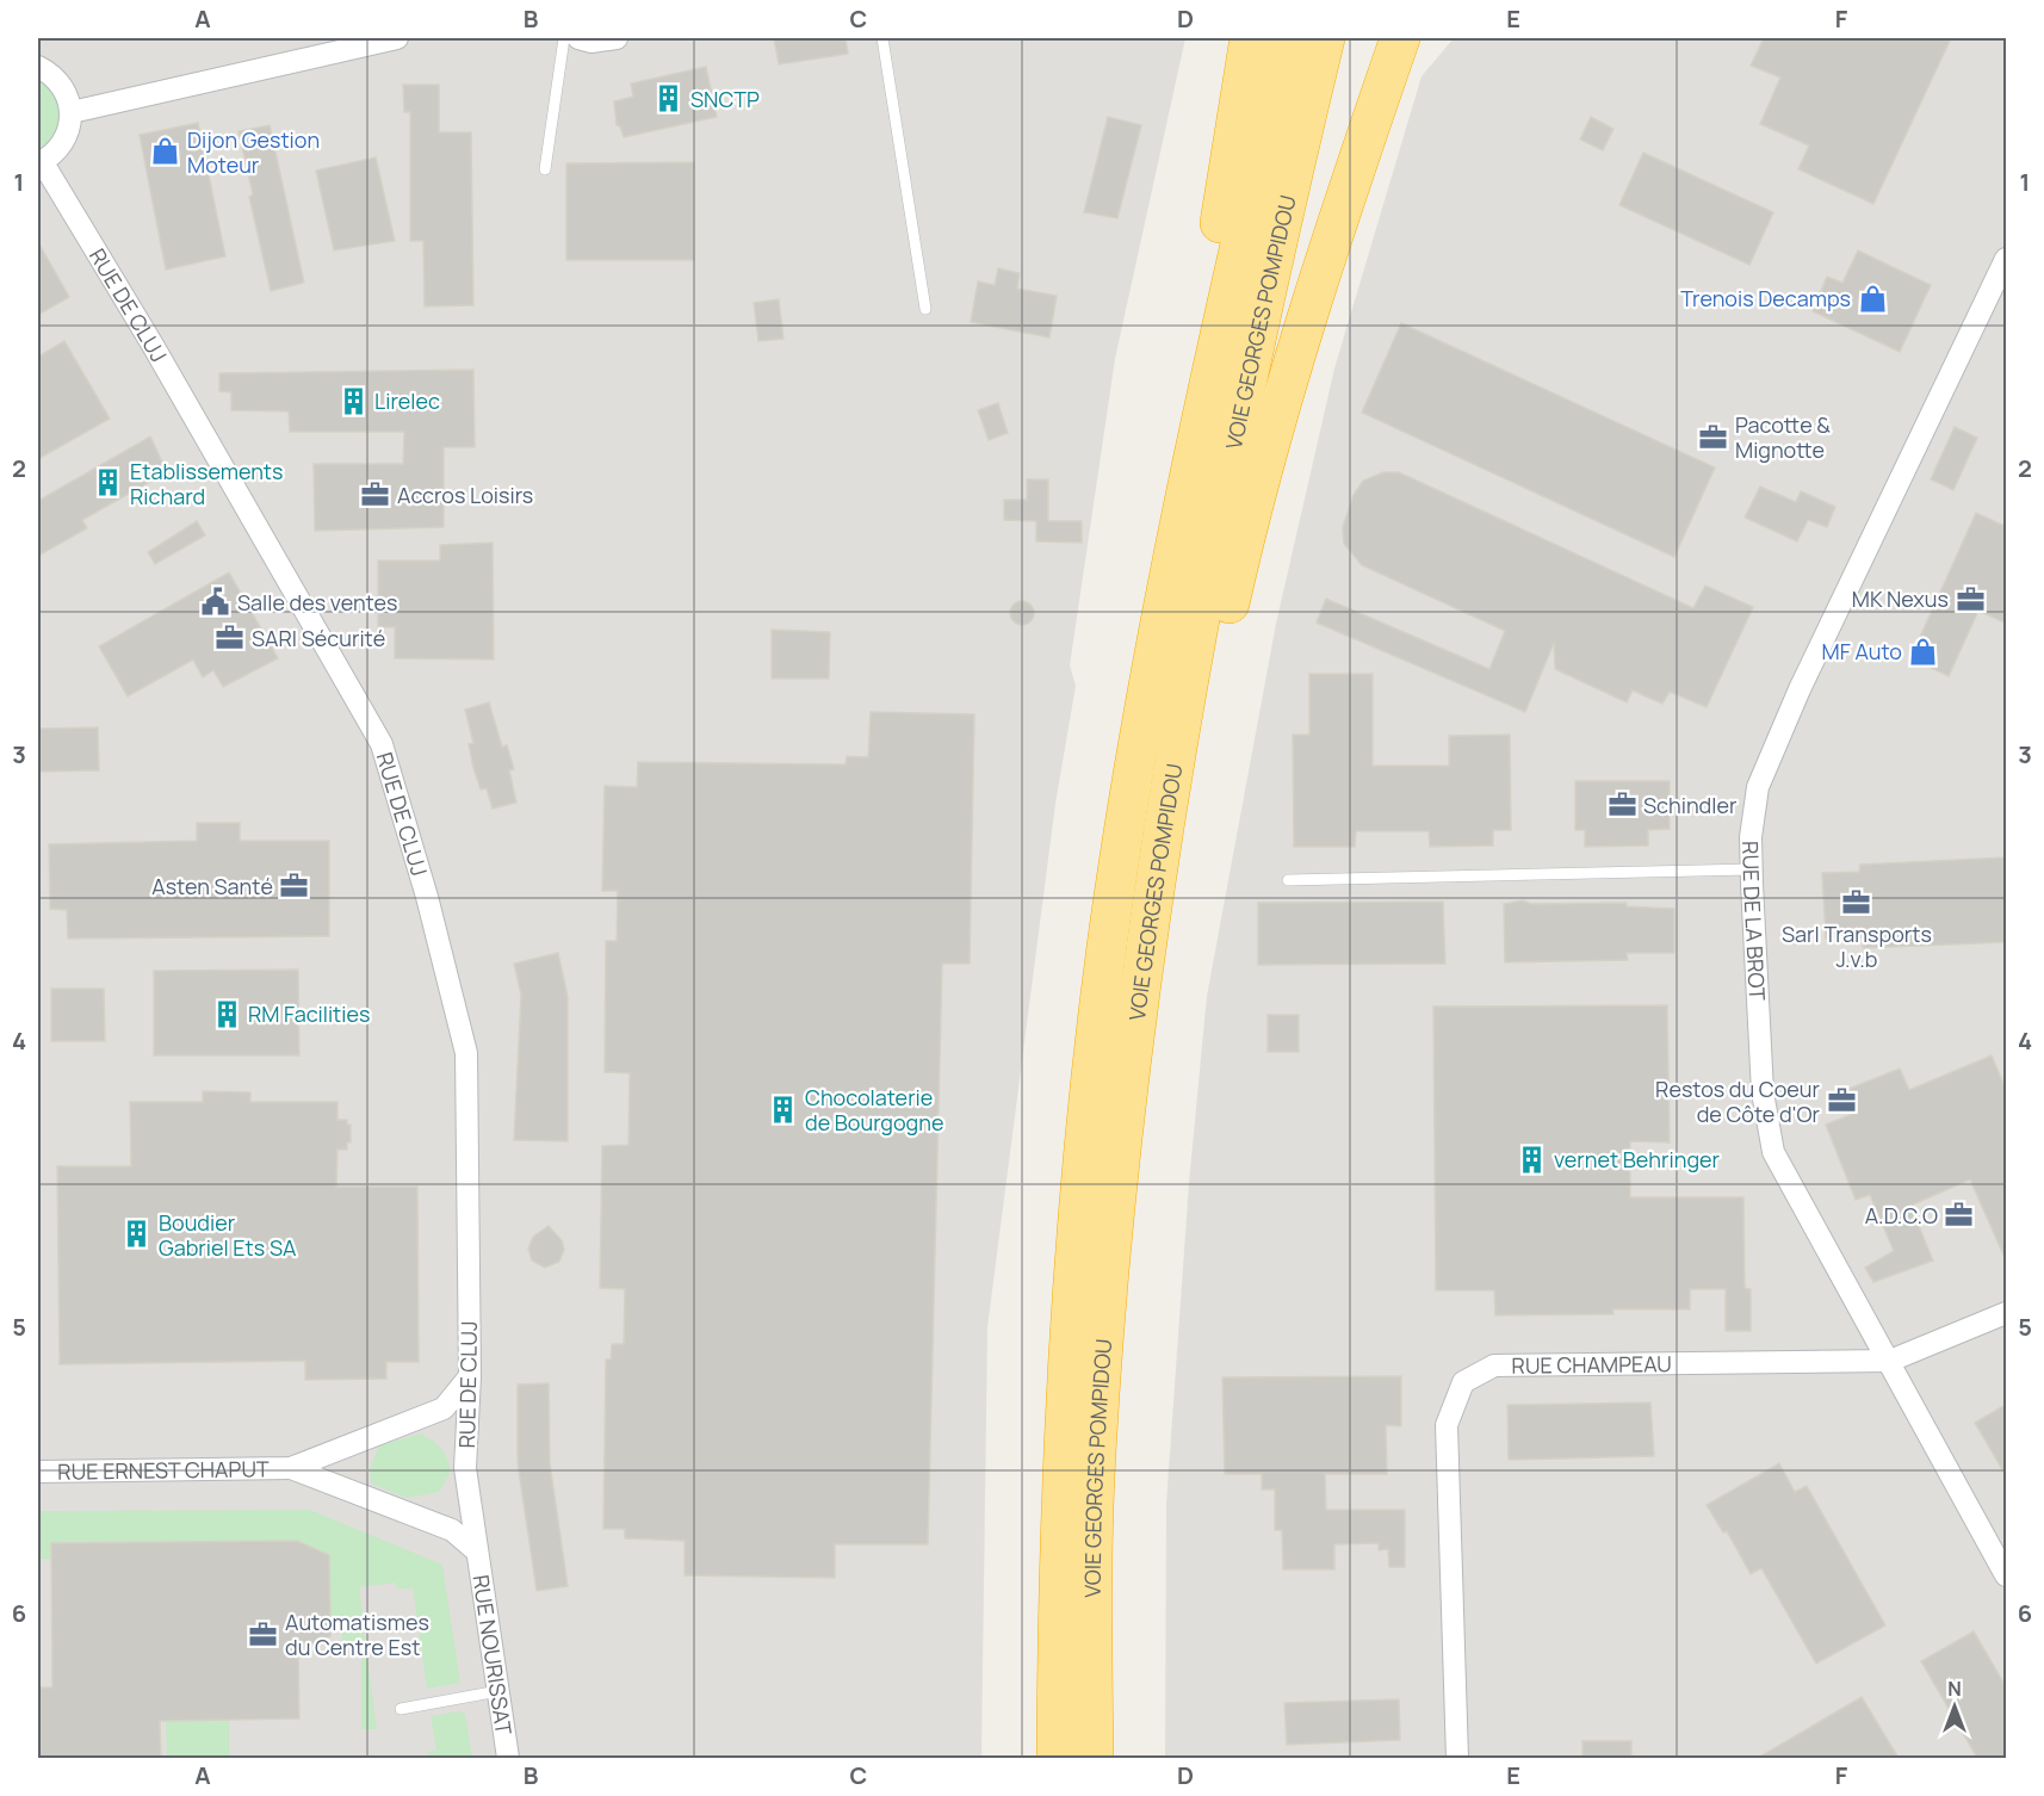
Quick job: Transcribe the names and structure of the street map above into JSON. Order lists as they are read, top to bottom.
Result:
{
  "streets": {
    "highway": ["VOIE GEORGES POMPIDOU"],
    "street": [
      "RUE DE CLUJ",
      "RUE DE LA BROT",
      "RUE CHAMPEAU",
      "RUE ERNEST CHAPUT",
      "RUE NOURISSAT"
    ]
  },
  "crossings": [
    ["RUE DE CLUJ", "RUE ERNEST CHAPUT"],
    ["RUE DE CLUJ", "RUE NOURISSAT"],
    ["RUE DE LA BROT", "RUE CHAMPEAU"],
    ["RUE ERNEST CHAPUT", "RUE NOURISSAT"]
  ],
  "places": {
    "building": [
      "SNCTP",
      "Lirelec",
      "Etablissements Richard",
      "RM Facilities",
      "Chocolaterie de Bourgogne",
      "vernet Behringer",
      "Boudier Gabriel Ets SA"
    ],
    "shop": ["Dijon Gestion Moteur", "Trenois Decamps", "MF Auto"],
    "office": [
      "Pacotte & Mignotte",
      "Accros Loisirs",
      "MK Nexus",
      "SARI Sécurité",
      "Schindler",
      "Asten Santé",
      "Sarl Transports J.v.b",
      "Restos du Coeur de Côte d'Or",
      "A.D.C.O",
      "Automatismes du Centre Est"
    ],
    "public building": ["Salle des ventes"]
  },
  "north": "top",
  "grid": {
    "columns": [
      "A",
      "B",
      "C",
      "D",
      "E",
      "F"
    ],
    "rows": [
      "1",
      "2",
      "3",
      "4",
      "5",
      "6"
    ]
  }
}
